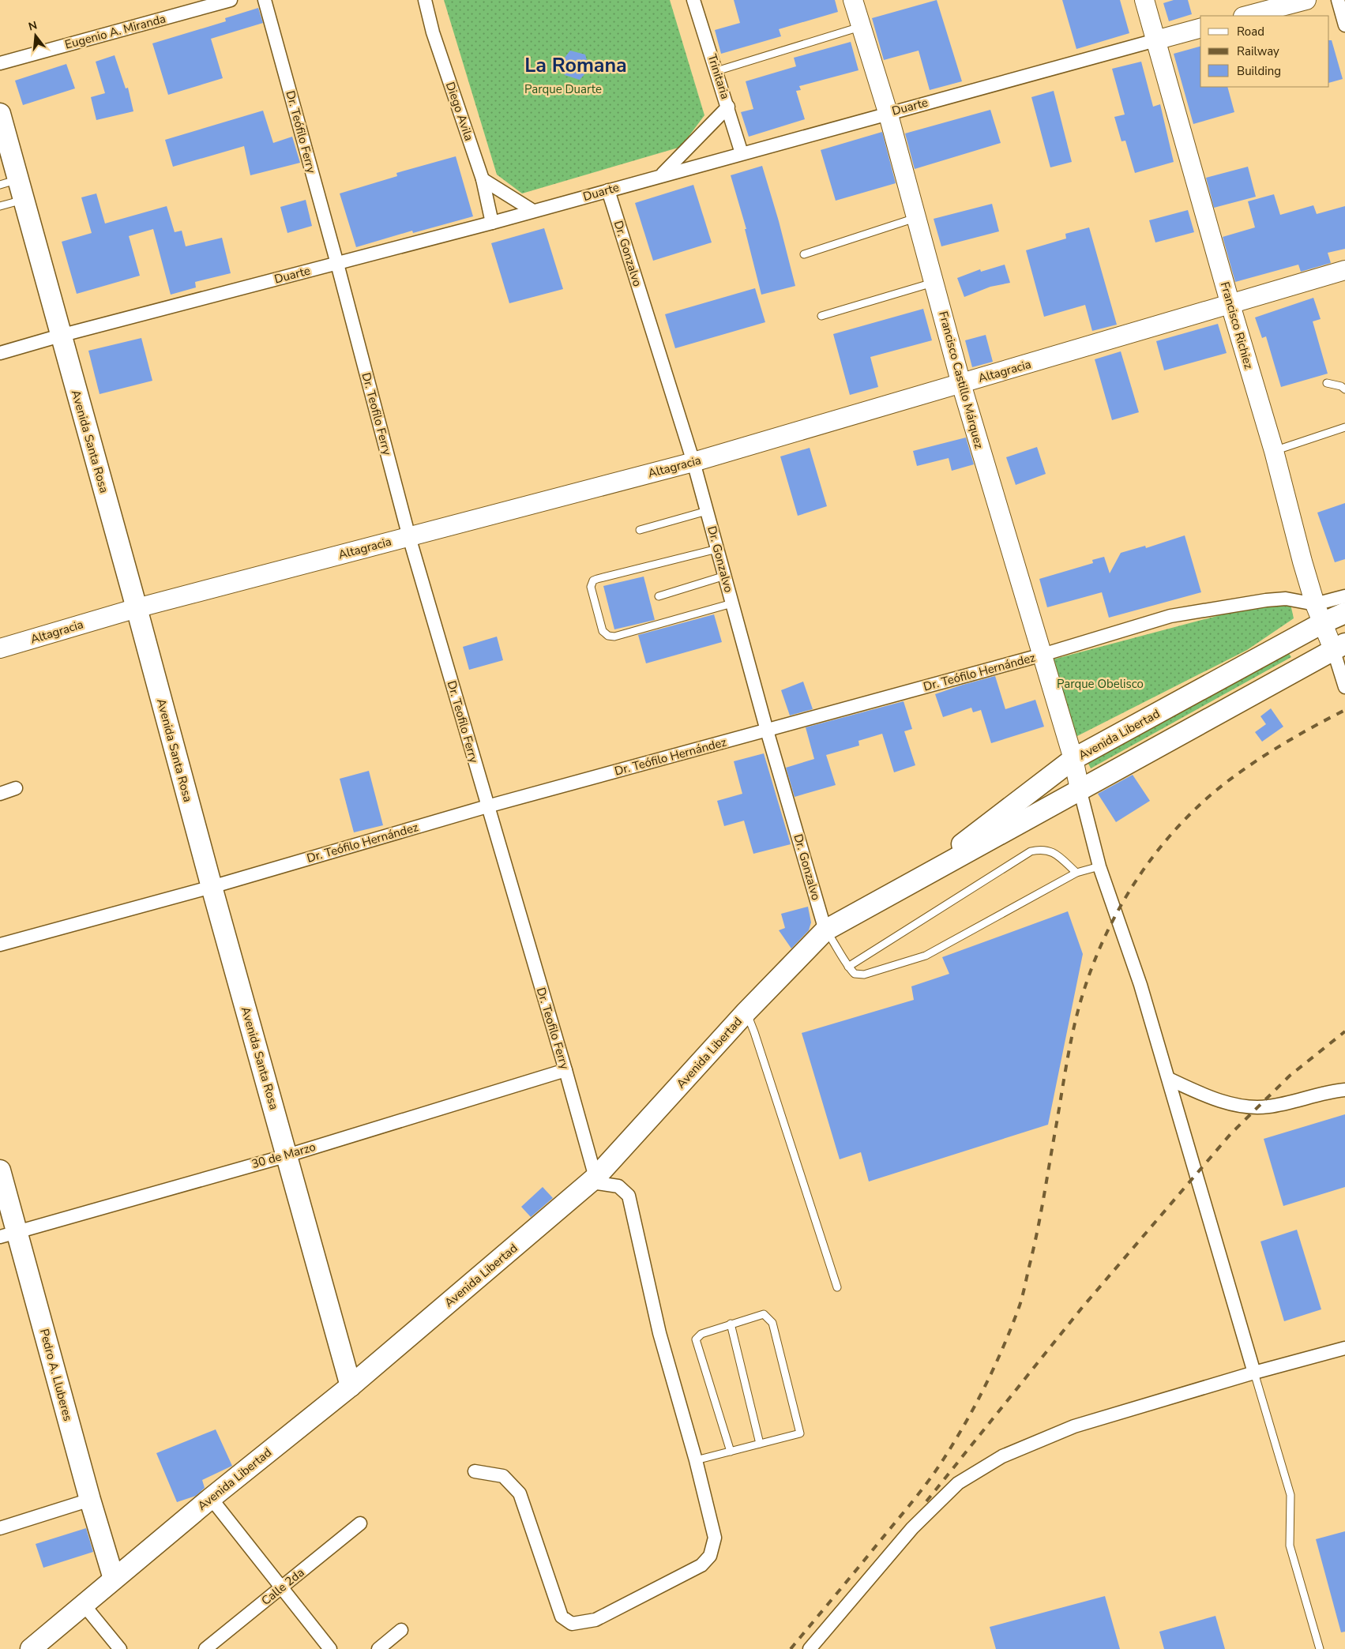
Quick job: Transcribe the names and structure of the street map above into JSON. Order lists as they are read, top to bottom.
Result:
{
  "streets": {
    "main road": [
      "Duarte",
      "Francisco Richiez",
      "Altagracia",
      "Francisco Castillo Márquez",
      "Avenida Santa Rosa",
      "Avenida Libertad",
      "Pedro A. Lluberes"
    ],
    "street": [
      "Eugenio A. Miranda",
      "Trinitaria",
      "Diego Avila",
      "Dr. Teófilo Ferry",
      "Dr. Gonzalvo",
      "Dr. Teofilo Ferry",
      "Dr. Teófilo Hernández",
      "30 de Marzo",
      "Calle 2da"
    ]
  },
  "crossings": [
    ["Trinitaria", "Duarte"],
    ["Duarte", "Diego Avila"],
    ["Duarte", "Dr. Teófilo Ferry"],
    ["Duarte", "Dr. Gonzalvo"],
    ["Duarte", "Francisco Richiez"],
    ["Duarte", "Francisco Castillo Márquez"],
    ["Duarte", "Dr. Teofilo Ferry"],
    ["Duarte", "Avenida Santa Rosa"],
    ["Dr. Teófilo Ferry", "Dr. Teofilo Ferry"],
    ["Dr. Gonzalvo", "Altagracia"],
    ["Dr. Gonzalvo", "Dr. Teófilo Hernández"],
    ["Dr. Gonzalvo", "Avenida Libertad"],
    ["Francisco Richiez", "Altagracia"],
    ["Francisco Richiez", "Dr. Teófilo Hernández"],
    ["Francisco Richiez", "Avenida Libertad"],
    ["Altagracia", "Francisco Castillo Márquez"],
    ["Altagracia", "Dr. Teofilo Ferry"],
    ["Altagracia", "Avenida Santa Rosa"],
    ["Francisco Castillo Márquez", "Dr. Teófilo Hernández"],
    ["Francisco Castillo Márquez", "Avenida Libertad"],
    ["Dr. Teofilo Ferry", "Dr. Teófilo Hernández"],
    ["Dr. Teofilo Ferry", "Avenida Libertad"],
    ["Dr. Teofilo Ferry", "30 de Marzo"],
    ["Avenida Santa Rosa", "Dr. Teófilo Hernández"],
    ["Avenida Santa Rosa", "Avenida Libertad"],
    ["Avenida Santa Rosa", "30 de Marzo"],
    ["Dr. Teófilo Hernández", "Avenida Libertad"],
    ["Avenida Libertad", "Pedro A. Lluberes"],
    ["30 de Marzo", "Pedro A. Lluberes"]
  ],
  "districts": ["La Romana"],
  "parks": ["Parque Duarte", "Parque Obelisco"],
  "legend": ["Road", "Railway", "Building"],
  "north": "top"
}
